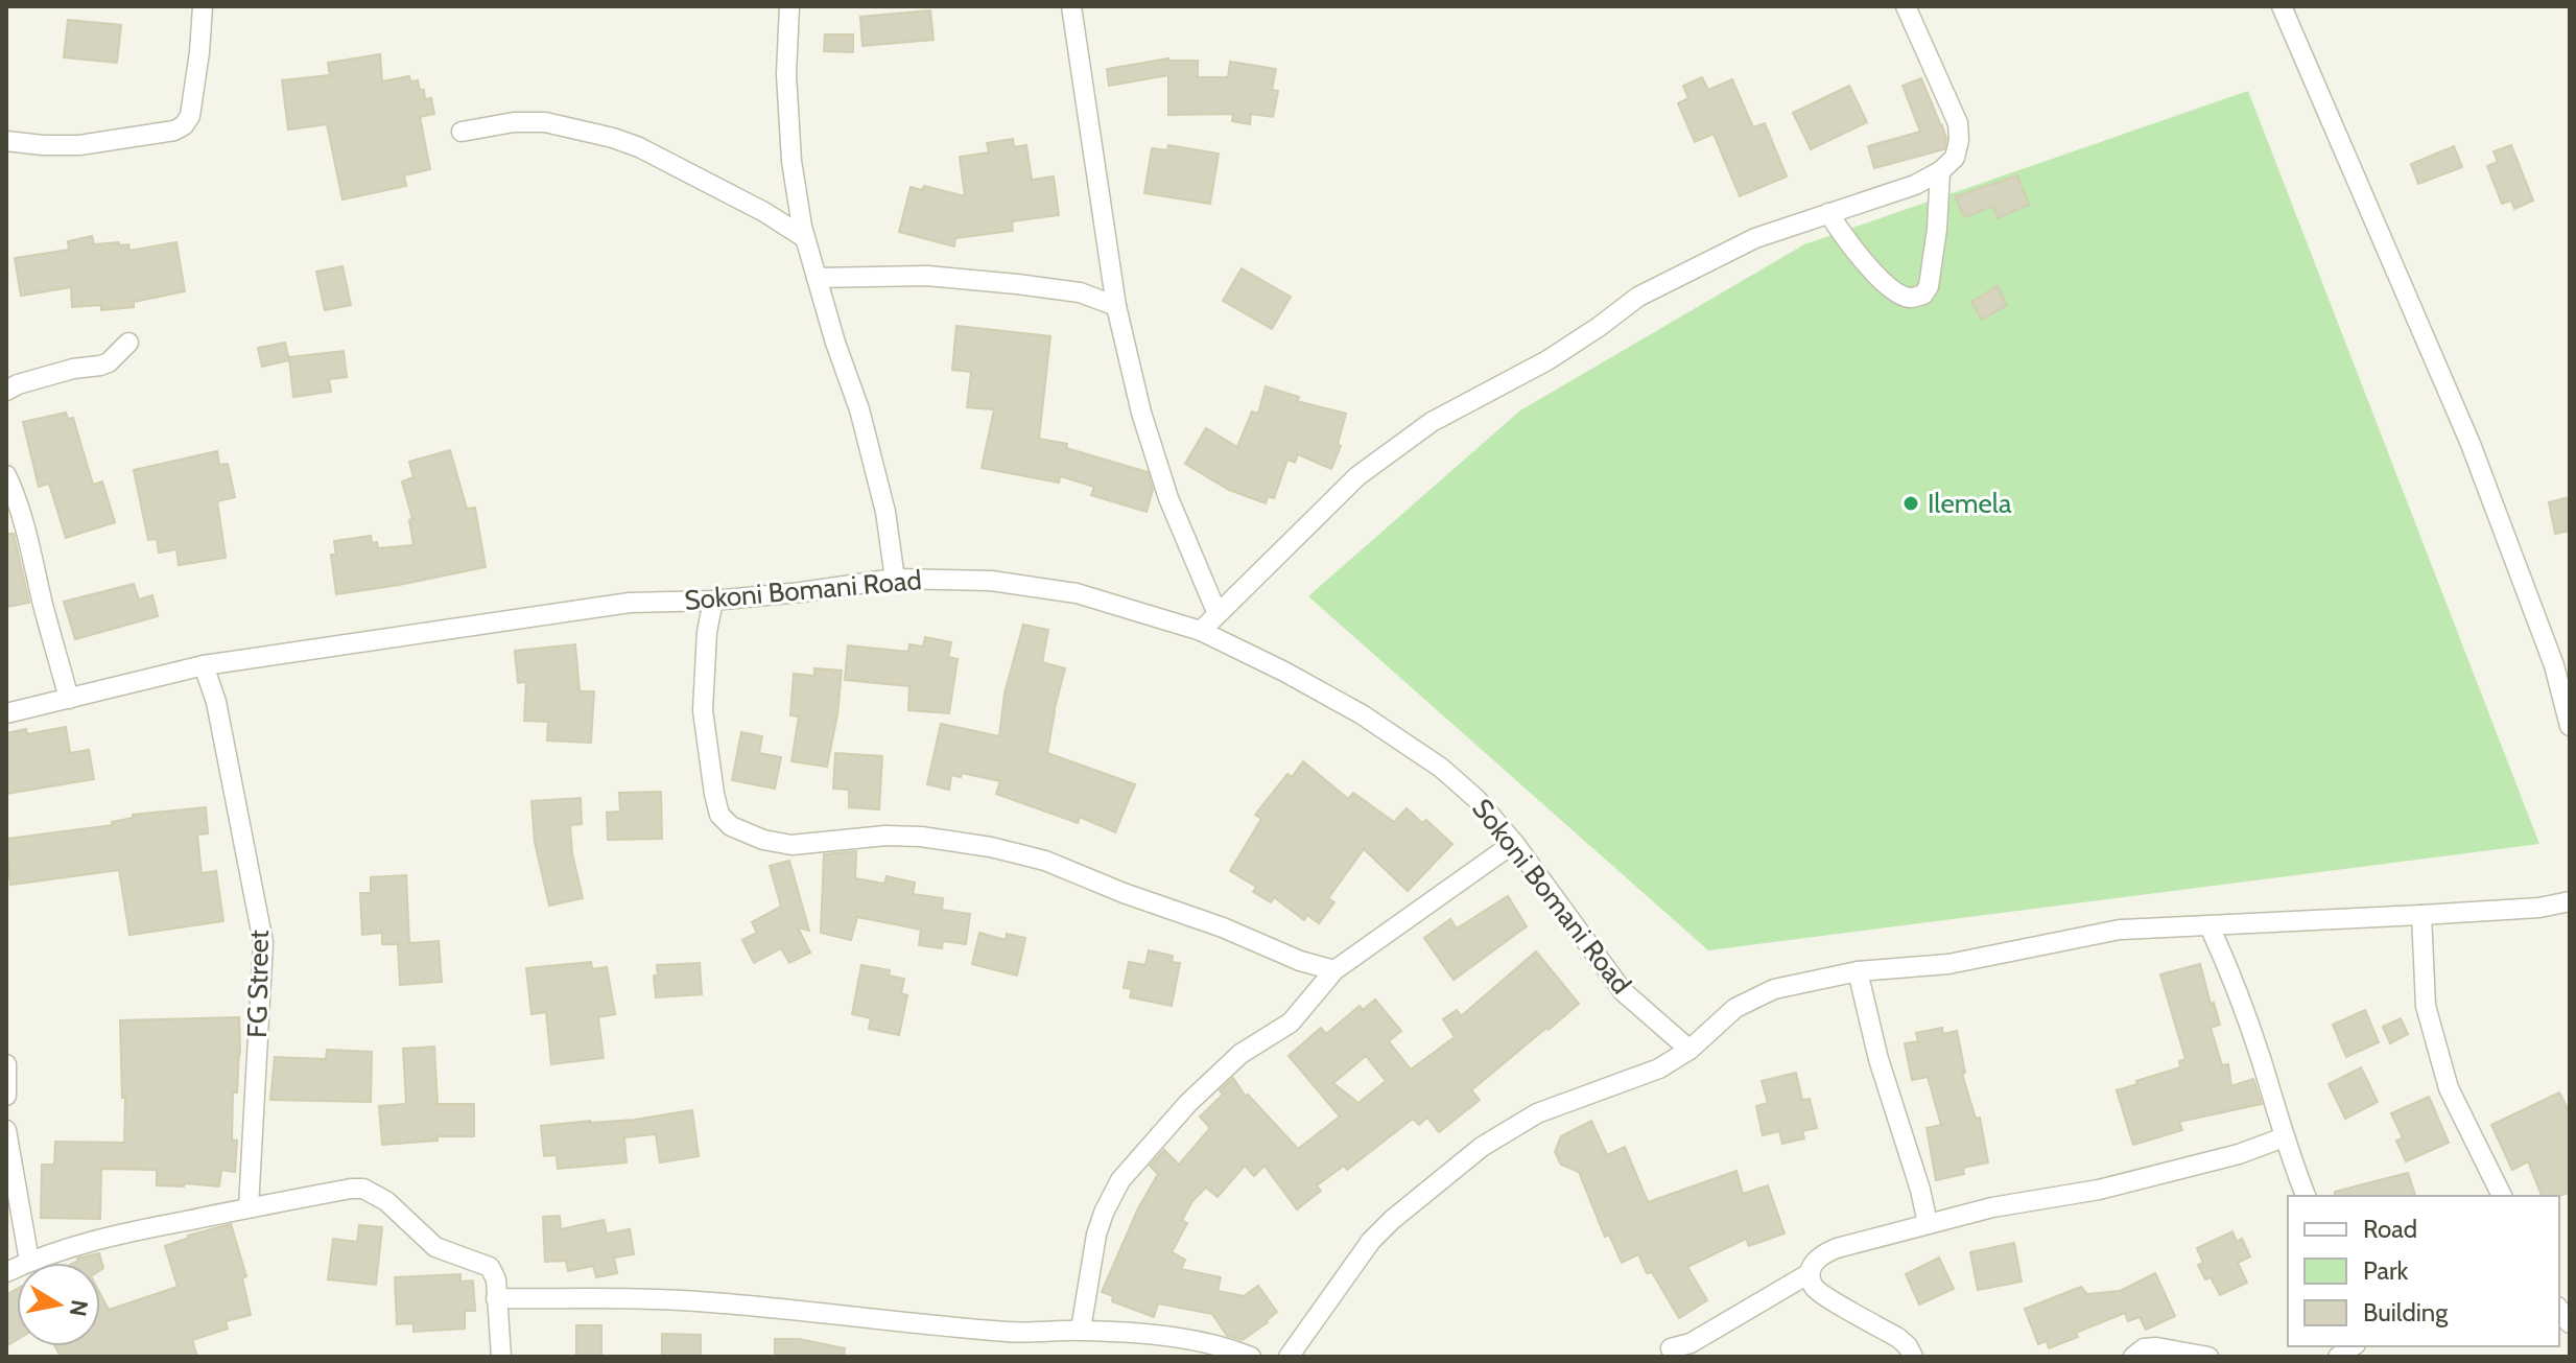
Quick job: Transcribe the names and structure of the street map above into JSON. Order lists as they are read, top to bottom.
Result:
{
  "streets": {
    "street": ["Sokoni Bomani Road", "FG Street"]
  },
  "crossings": [
    ["Sokoni Bomani Road", "FG Street"]
  ],
  "places": ["Ilemela"],
  "legend": ["Road", "Park", "Building"],
  "north": "right"
}
